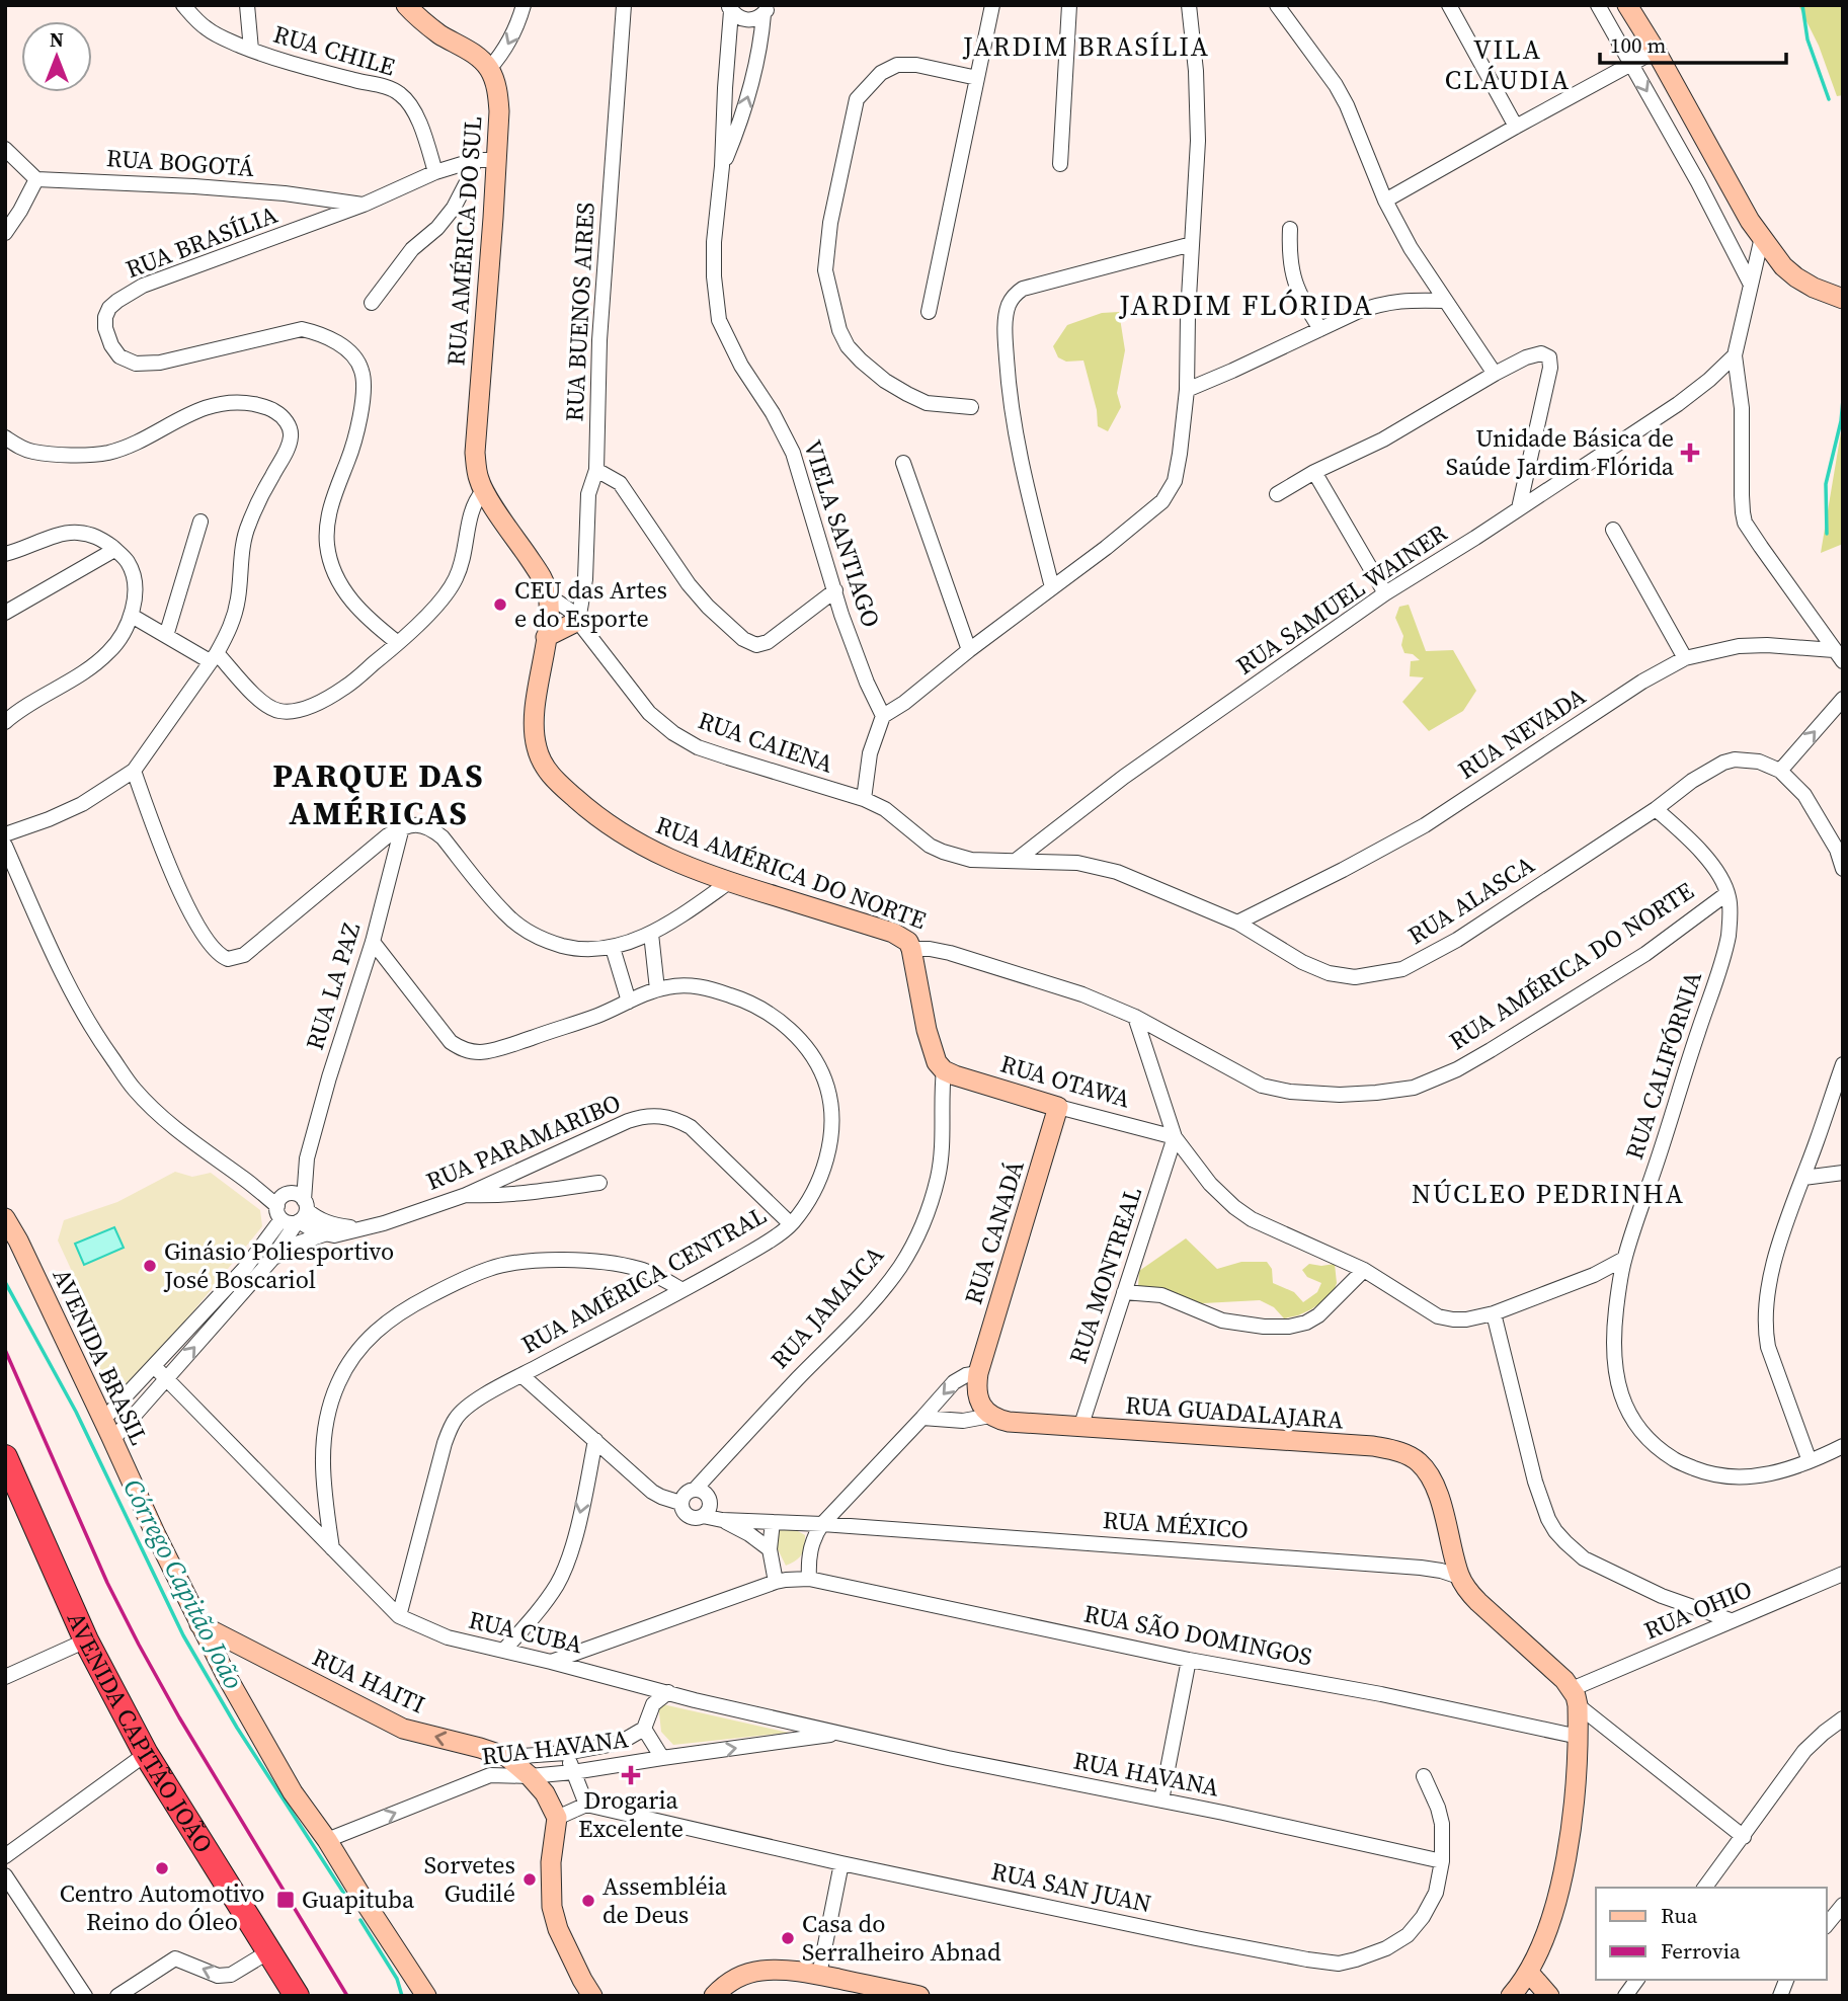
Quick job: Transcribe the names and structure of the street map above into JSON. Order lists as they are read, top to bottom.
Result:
{
  "streets": {
    "highway": ["AVENIDA CAPITÃO JOÃO"],
    "street": [
      "RUA CHILE",
      "RUA BOGOTÁ",
      "RUA AMÉRICA DO SUL",
      "RUA BRASÍLIA",
      "RUA BUENOS AIRES",
      "VIELA SANTIAGO",
      "RUA SAMUEL WAINER",
      "RUA NEVADA",
      "RUA CAIENA",
      "RUA AMÉRICA DO NORTE",
      "RUA ALASCA",
      "RUA LA PAZ",
      "RUA CALIFÓRNIA",
      "RUA OTAWA",
      "RUA PARAMARIBO",
      "RUA CANADÁ",
      "RUA MONTREAL",
      "RUA AMÉRICA CENTRAL",
      "RUA JAMAICA",
      "AVENIDA BRASIL",
      "RUA GUADALAJARA",
      "RUA MÉXICO",
      "RUA OHIO",
      "RUA CUBA",
      "RUA SÃO DOMINGOS",
      "RUA HAITI",
      "RUA HAVANA",
      "RUA SAN JUAN"
    ]
  },
  "crossings": [
    ["RUA CHILE", "RUA BRASÍLIA"],
    ["RUA BOGOTÁ", "RUA BRASÍLIA"],
    ["RUA AMÉRICA DO SUL", "RUA BRASÍLIA"],
    ["RUA AMÉRICA DO SUL", "RUA AMÉRICA DO NORTE"],
    ["RUA BUENOS AIRES", "RUA CAIENA"],
    ["RUA SAMUEL WAINER", "RUA ALASCA"],
    ["RUA NEVADA", "RUA ALASCA"],
    ["RUA CAIENA", "RUA AMÉRICA DO NORTE"],
    ["RUA AMÉRICA DO NORTE", "RUA CALIFÓRNIA"],
    ["RUA AMÉRICA DO NORTE", "RUA JAMAICA"],
    ["RUA ALASCA", "RUA CALIFÓRNIA"],
    ["RUA LA PAZ", "RUA PARAMARIBO"],
    ["RUA LA PAZ", "RUA AMÉRICA CENTRAL"],
    ["RUA LA PAZ", "AVENIDA BRASIL"],
    ["RUA OTAWA", "RUA CANADÁ"],
    ["RUA OTAWA", "RUA MONTREAL"],
    ["RUA OTAWA", "RUA JAMAICA"],
    ["RUA PARAMARIBO", "RUA AMÉRICA CENTRAL"],
    ["RUA CANADÁ", "RUA GUADALAJARA"],
    ["RUA MONTREAL", "RUA GUADALAJARA"],
    ["RUA AMÉRICA CENTRAL", "RUA CUBA"],
    ["RUA JAMAICA", "RUA MÉXICO"],
    ["AVENIDA BRASIL", "RUA HAITI"],
    ["AVENIDA BRASIL", "RUA HAVANA"],
    ["RUA GUADALAJARA", "RUA MÉXICO"],
    ["RUA CUBA", "RUA SÃO DOMINGOS"],
    ["RUA CUBA", "RUA HAVANA"],
    ["RUA HAITI", "RUA HAVANA"],
    ["RUA HAVANA", "RUA SAN JUAN"]
  ],
  "districts": [
    "JARDIM BRASÍLIA",
    "VILA CLÁUDIA",
    "JARDIM FLÓRIDA",
    "PARQUE DAS AMÉRICAS",
    "NÚCLEO PEDRINHA"
  ],
  "water": ["Córrego Capitão João"],
  "places": {
    "health": ["Unidade Básica de Saúde Jardim Flórida", "Drogaria Excelente"],
    "other": [
      "CEU das Artes e do Esporte",
      "Ginásio Poliesportivo José Boscariol",
      "Centro Automotivo Reino do Óleo",
      "Sorvetes Gudilé",
      "Assembléia de Deus",
      "Casa do Serralheiro Abnad"
    ],
    "transit": ["Guapituba"]
  },
  "legend": ["Rua", "Ferrovia"],
  "scale_bar": "100 m",
  "north": "top"
}
